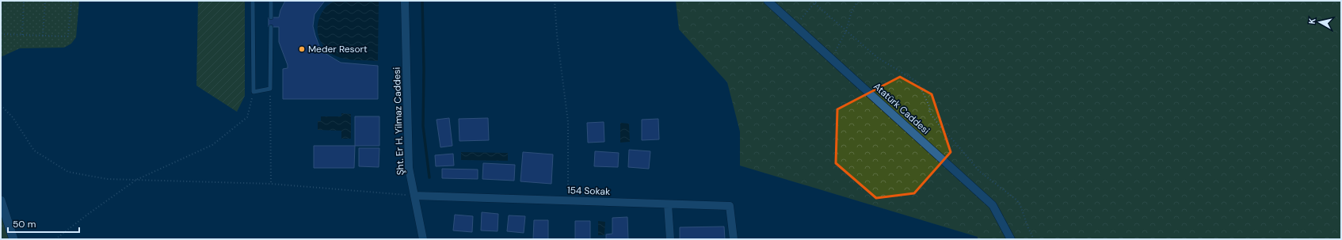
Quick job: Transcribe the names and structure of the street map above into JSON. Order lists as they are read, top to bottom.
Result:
{
  "streets": {
    "street": ["Atatürk Caddesi", "Şht. Er H. Yilmaz Caddesi", "154 Sokak"]
  },
  "crossings": [
    ["Şht. Er H. Yilmaz Caddesi", "154 Sokak"]
  ],
  "places": ["Meder Resort"],
  "scale_bar": "50 m",
  "north": "left"
}
